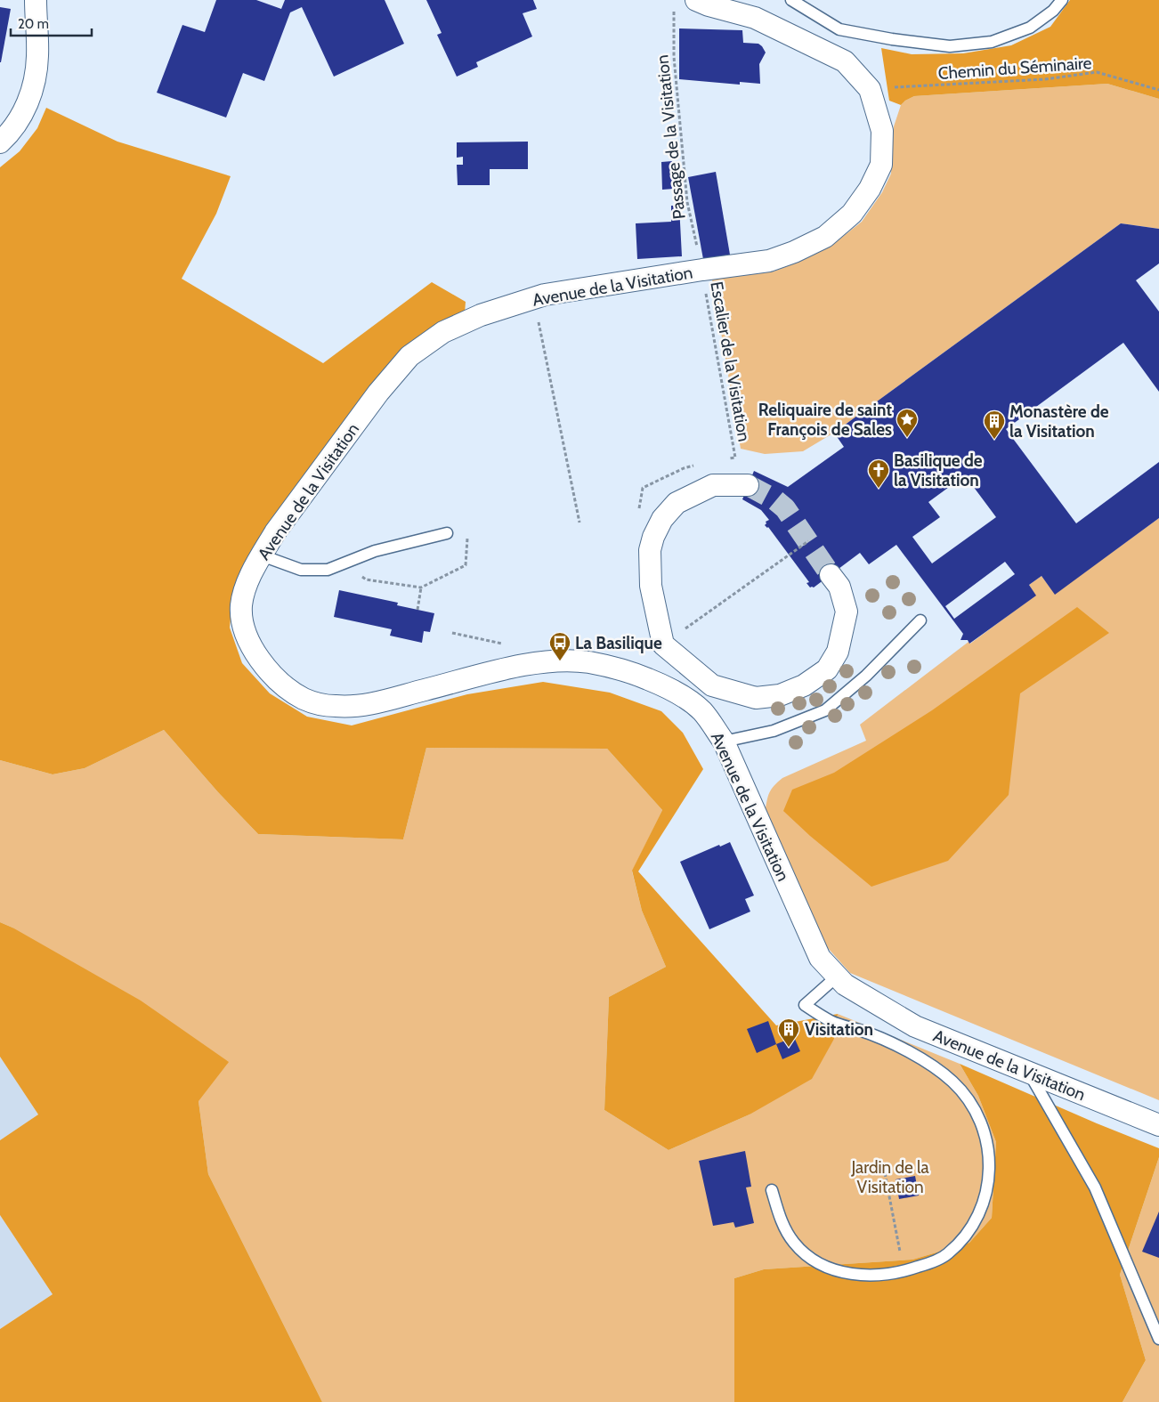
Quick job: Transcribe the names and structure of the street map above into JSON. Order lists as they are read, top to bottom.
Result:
{
  "streets": {
    "street": ["Avenue de la Visitation"],
    "path": ["Chemin du Séminaire", "Passage de la Visitation", "Escalier de la Visitation"]
  },
  "crossings": [
    ["Chemin du Séminaire", "Avenue de la Visitation"],
    ["Passage de la Visitation", "Avenue de la Visitation"],
    ["Passage de la Visitation", "Escalier de la Visitation"],
    ["Avenue de la Visitation", "Escalier de la Visitation"]
  ],
  "parks": ["Jardin de la Visitation"],
  "places": {
    "place": ["Reliquaire de saint François de Sales"],
    "building": ["Monastère de la Visitation", "Visitation"],
    "church": ["Basilique de la Visitation"],
    "bus stop": ["La Basilique"]
  },
  "scale_bar": "20 m"
}
